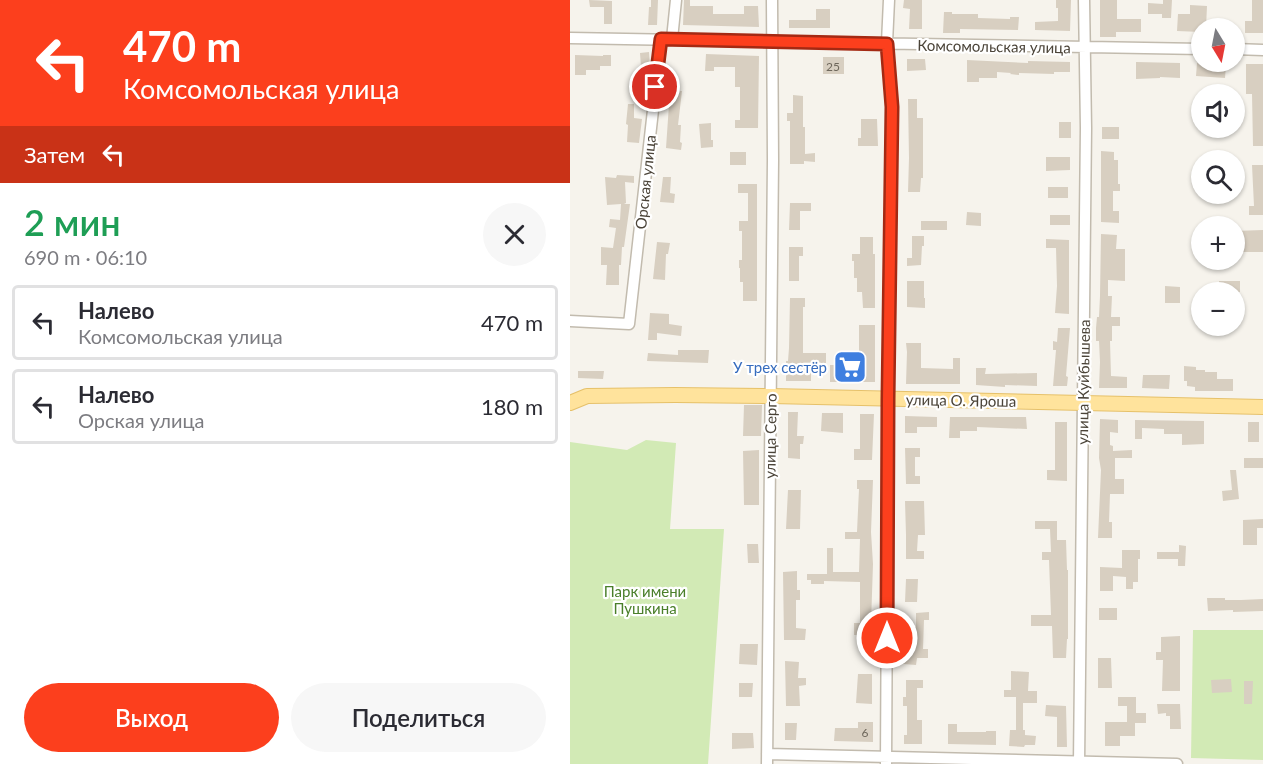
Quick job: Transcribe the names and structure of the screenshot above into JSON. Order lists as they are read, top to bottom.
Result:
{
  "streets": {
    "main road": ["улица О. Яроша"],
    "street": [
      "Комсомольская улица",
      "Орская улица",
      "улица Куйбышева",
      "улица Серго"
    ]
  },
  "crossings": [
    ["Комсомольская улица", "Орская улица"],
    ["Комсомольская улица", "улица Куйбышева"],
    ["Комсомольская улица", "улица Серго"],
    ["улица Куйбышева", "улица О. Яроша"],
    ["улица О. Яроша", "улица Серго"]
  ],
  "parks": ["Парк имени Пушкина"],
  "places": {
    "supermarket": ["У трех сестёр"]
  },
  "house_numbers": ["25", "6"],
  "north": "bottom",
  "page": {
    "turn": ["470 m", "Комсомольская улица"],
    "map_buttons": ["+", "−"],
    "then": "Затем",
    "heading": ["2 мин", "690 m · 06:10"],
    "list": [
      {
        "name": "Налево",
        "note": "Комсомольская улица",
        "value": "470 m"
      },
      {
        "name": "Налево",
        "note": "Орская улица",
        "value": "180 m"
      }
    ],
    "buttons": ["Выход", "Поделиться"]
  }
}
